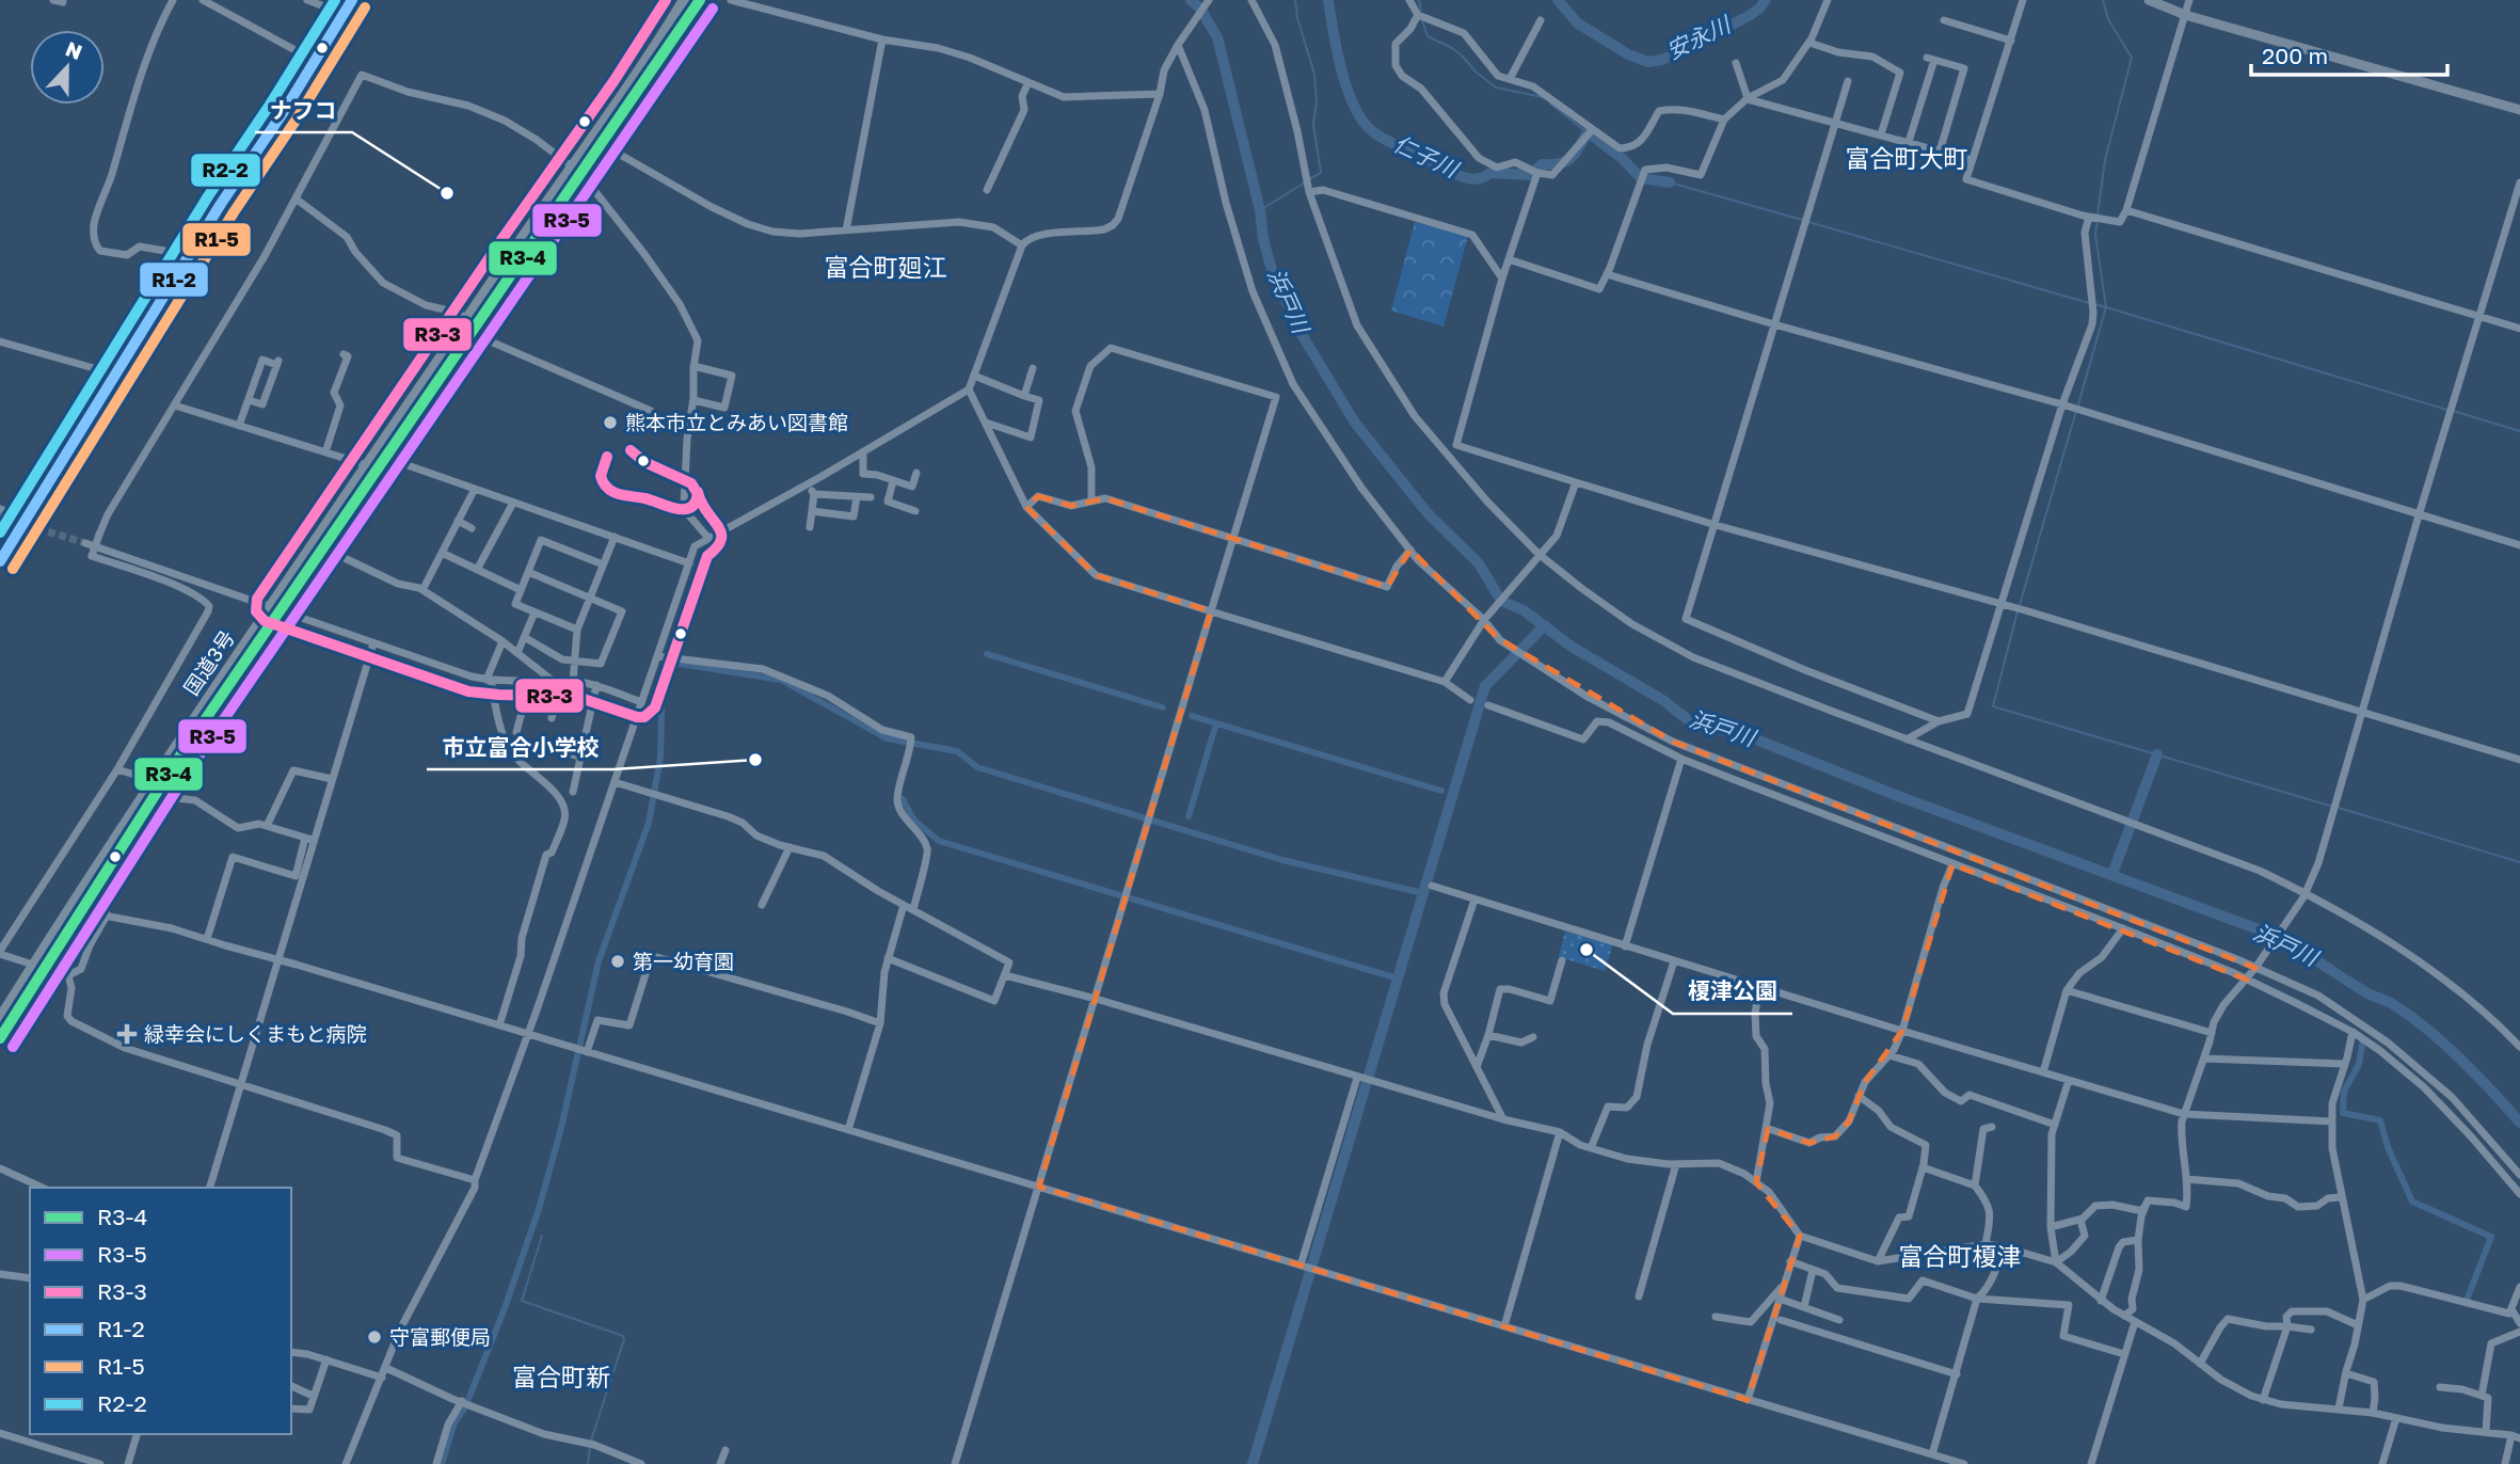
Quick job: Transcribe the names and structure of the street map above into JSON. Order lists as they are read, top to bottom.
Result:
{
  "streets": {
    "highway": ["国道3号"]
  },
  "districts": [
    "富合町大町",
    "富合町廻江",
    "富合町榎津",
    "富合町新"
  ],
  "water": ["安永川", "仁子川", "浜戸川"],
  "places": {
    "other": [
      "ナフコ",
      "熊本市立とみあい図書館",
      "市立富合小学校",
      "榎津公園",
      "第一幼育園",
      "守富郵便局"
    ],
    "health": ["緑幸会にしくまもと病院"]
  },
  "lines": [
    "transit line R3-4",
    "transit line R3-3",
    "transit line R1-2",
    "transit line R2-2",
    "transit line R1-5",
    "transit line R3-5"
  ],
  "legend": [
    "R3-4",
    "R3-5",
    "R3-3",
    "R1-2",
    "R1-5",
    "R2-2"
  ],
  "scale_bar": "200 m",
  "north": "top"
}
